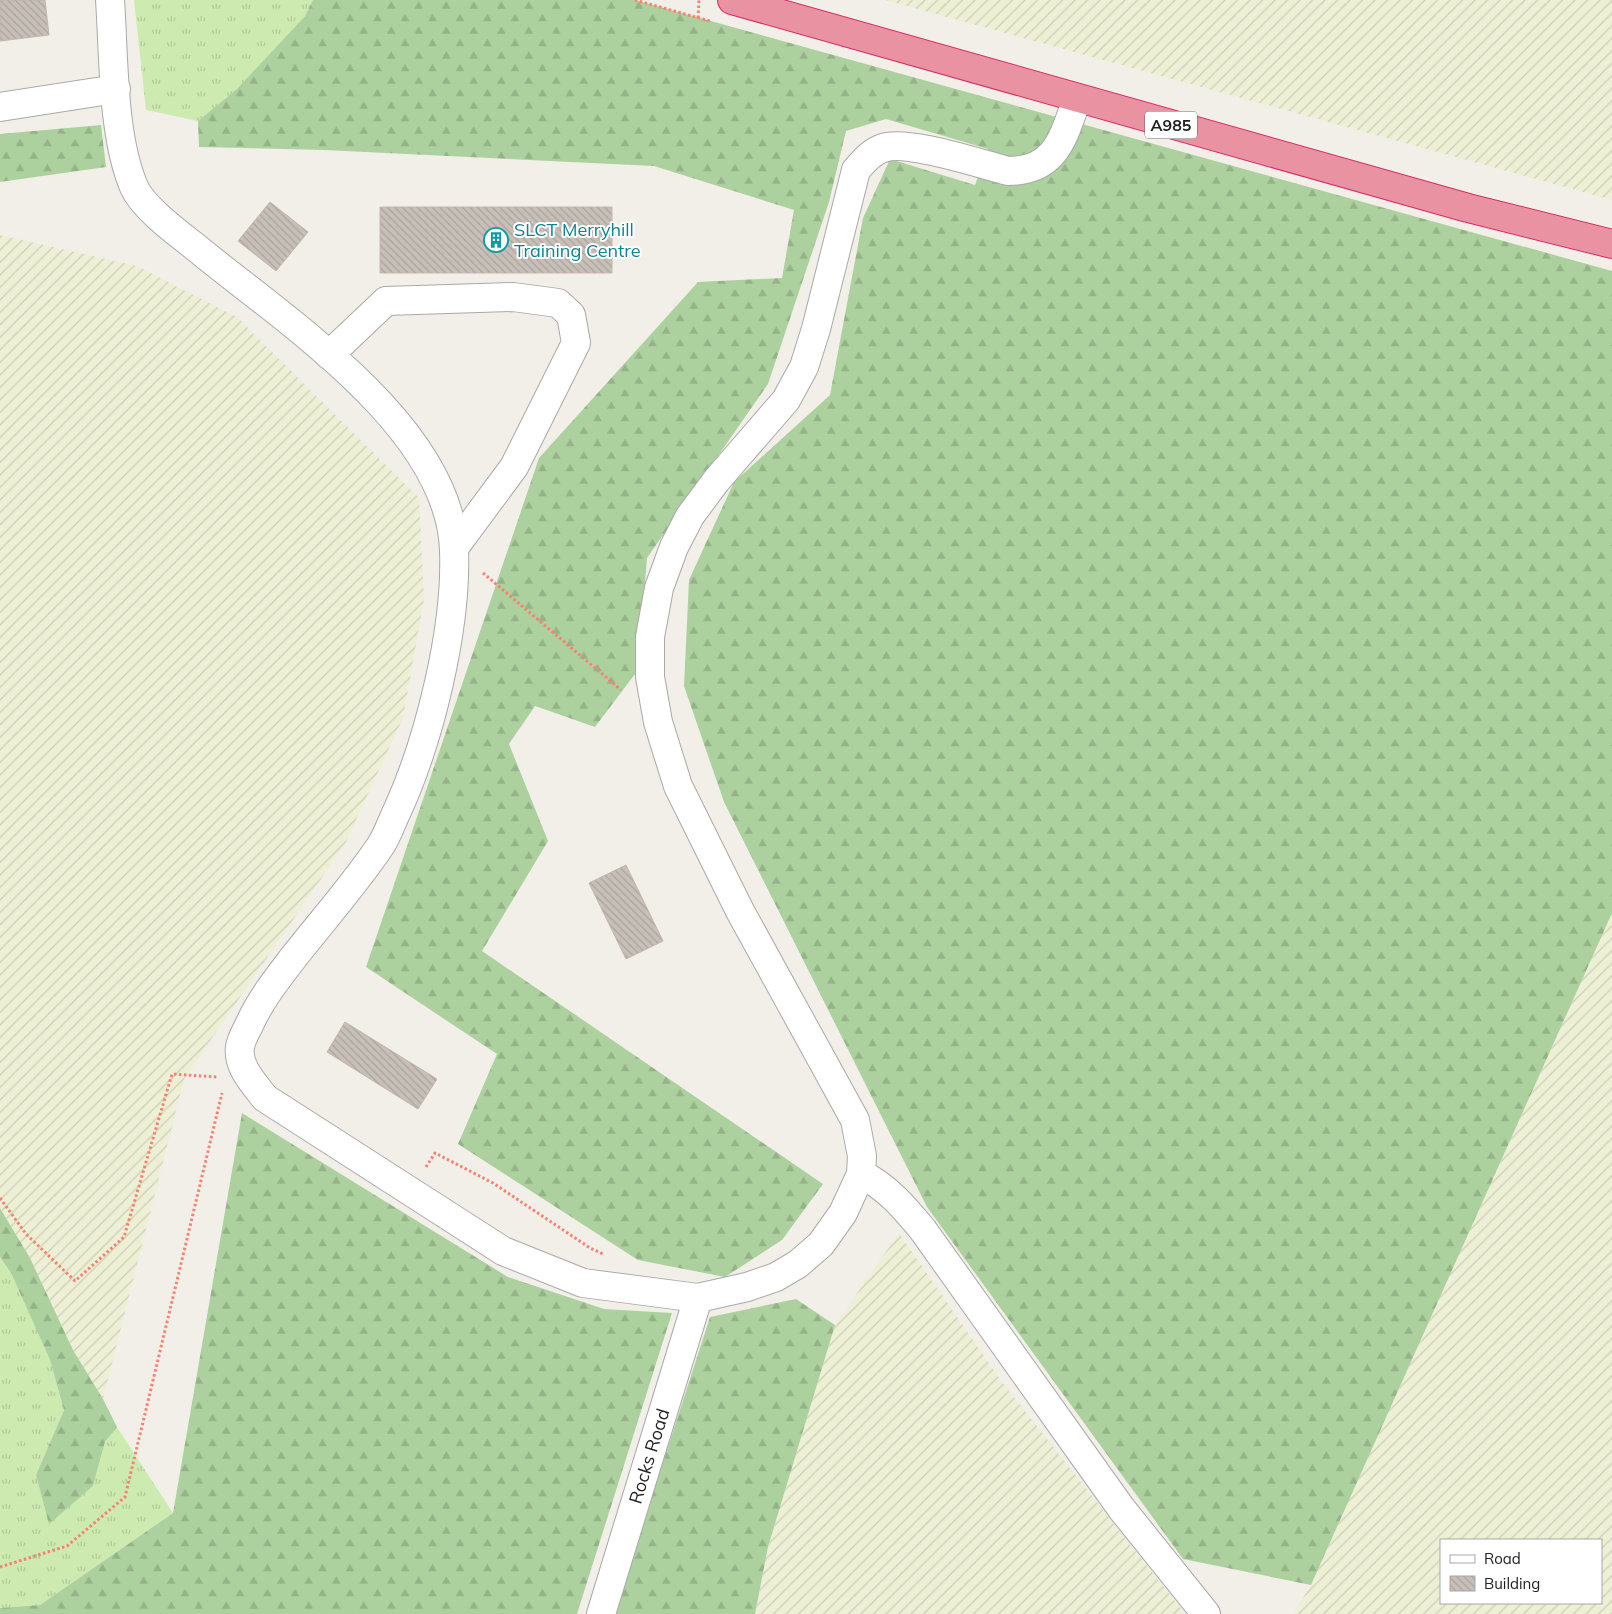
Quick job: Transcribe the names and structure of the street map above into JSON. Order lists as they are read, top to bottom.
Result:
{
  "streets": {
    "highway": ["A985"],
    "lane": ["Rocks Road"]
  },
  "places": {
    "building": ["SLCT Merryhill Training Centre"]
  },
  "legend": ["Road", "Building"]
}
